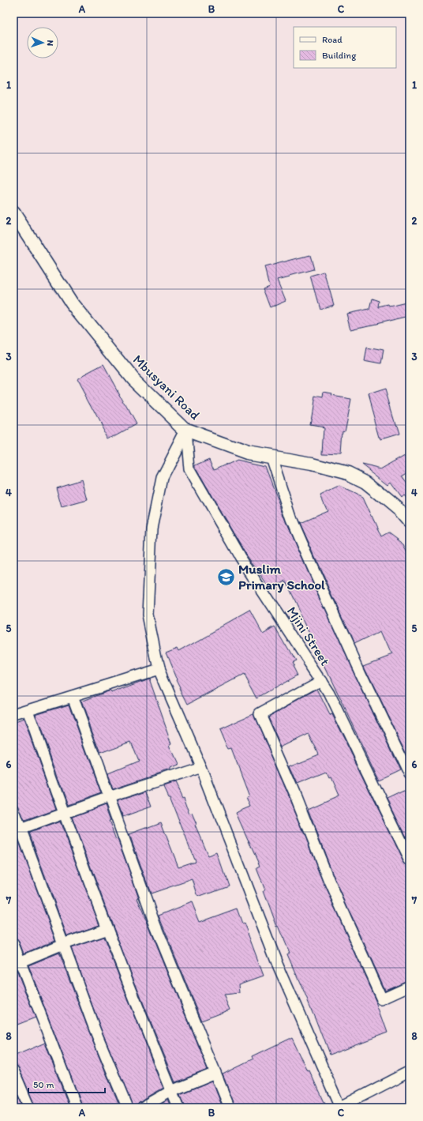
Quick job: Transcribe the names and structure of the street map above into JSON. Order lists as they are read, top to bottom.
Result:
{
  "streets": {
    "street": ["Mbusyani Road", "Mjini Street"]
  },
  "crossings": [
    ["Mbusyani Road", "Mjini Street"]
  ],
  "places": {
    "school or university": ["Muslim Primary School"]
  },
  "legend": ["Road", "Building"],
  "scale_bar": "50 m",
  "north": "right",
  "grid": {
    "columns": ["A", "B", "C"],
    "rows": [
      "1",
      "2",
      "3",
      "4",
      "5",
      "6",
      "7",
      "8"
    ]
  }
}
